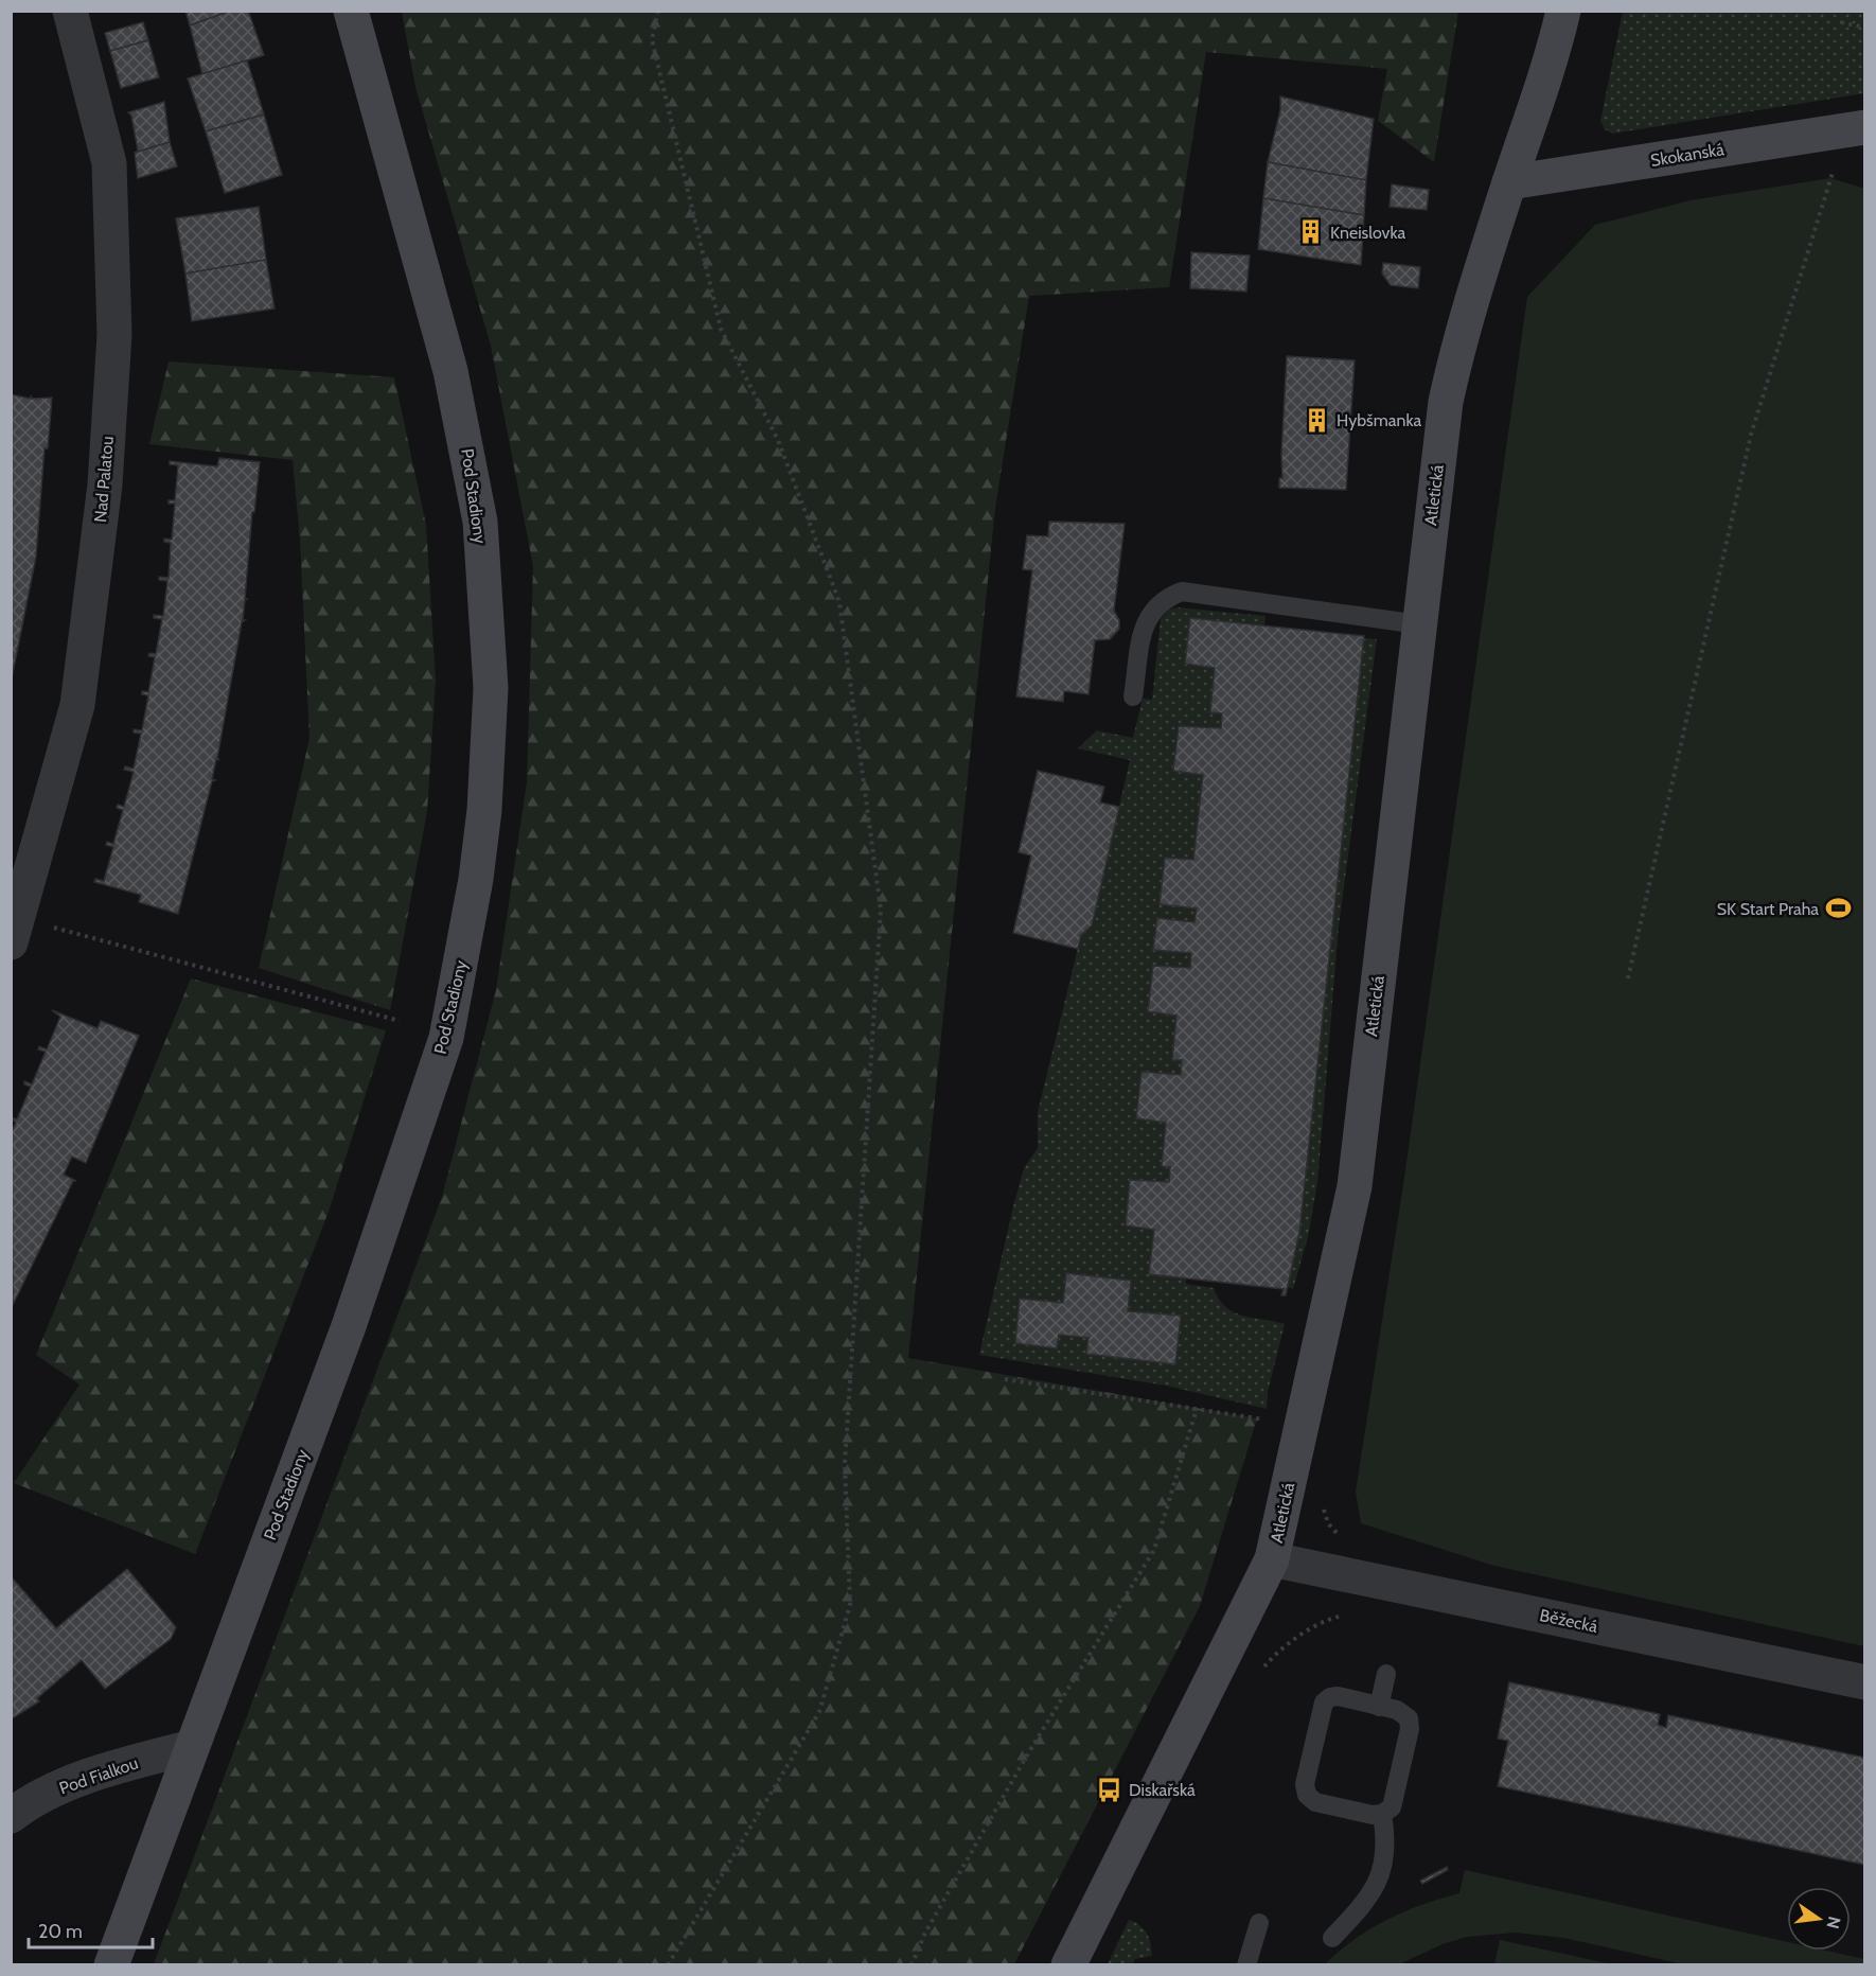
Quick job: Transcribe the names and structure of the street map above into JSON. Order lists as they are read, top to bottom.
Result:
{
  "streets": {
    "street": [
      "Skokanská",
      "Nad Palatou",
      "Atletická",
      "Pod Stadiony",
      "Běžecká",
      "Pod Fialkou"
    ]
  },
  "crossings": [
    ["Skokanská", "Atletická"],
    ["Atletická", "Běžecká"],
    ["Pod Stadiony", "Pod Fialkou"]
  ],
  "places": {
    "building": ["Kneislovka", "Hybšmanka"],
    "sports": ["SK Start Praha"],
    "bus stop": ["Diskařská"]
  },
  "scale_bar": "20 m",
  "north": "right"
}
